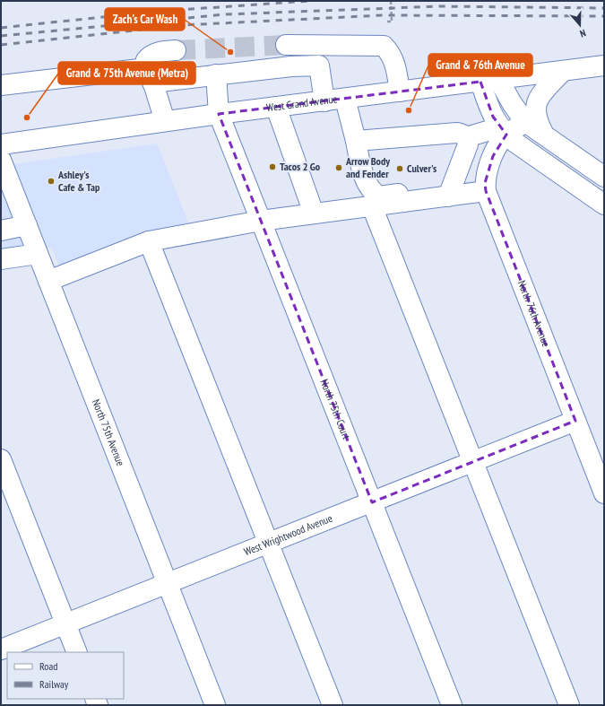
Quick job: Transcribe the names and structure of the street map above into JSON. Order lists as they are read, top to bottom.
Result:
{
  "streets": {
    "street": [
      "West Grand Avenue",
      "North 76th Avenue",
      "North 75th Court",
      "North 75th Avenue",
      "West Wrightwood Avenue"
    ]
  },
  "crossings": [
    ["West Grand Avenue", "North 75th Court"],
    ["North 76th Avenue", "West Wrightwood Avenue"],
    ["North 75th Court", "West Wrightwood Avenue"],
    ["North 75th Avenue", "West Wrightwood Avenue"]
  ],
  "places": [
    "Zach's Car Wash",
    "Grand & 76th Avenue",
    "Grand & 75th Avenue (Metra)",
    "Tacos 2 Go",
    "Arrow Body and Fender",
    "Culver's",
    "Ashley's Cafe & Tap"
  ],
  "legend": ["Road", "Railway"],
  "north": "bottom"
}
